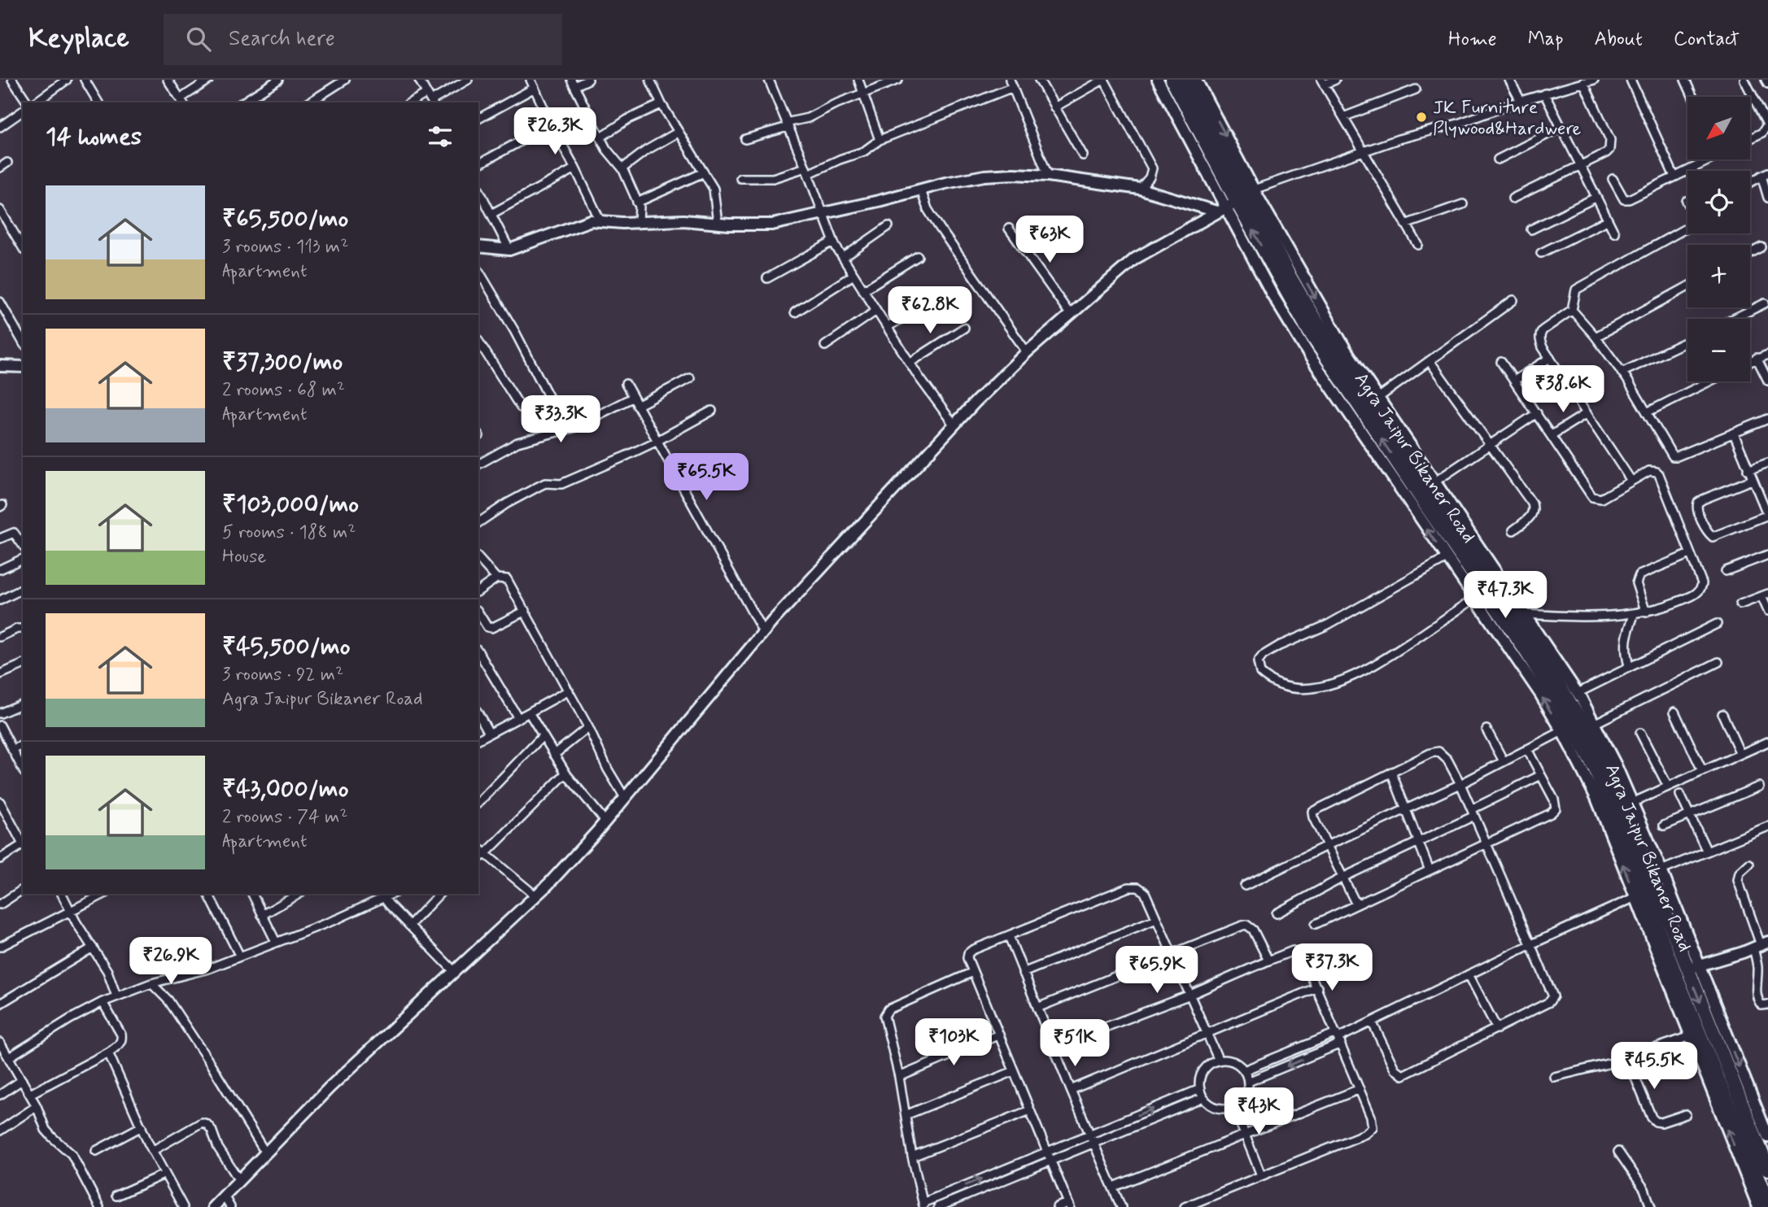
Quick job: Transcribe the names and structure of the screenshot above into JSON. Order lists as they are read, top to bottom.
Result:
{
  "streets": {
    "highway": ["Agra Jaipur Bikaner Road"]
  },
  "places": ["JK Furniture Plywood&Hardwere"],
  "north": "bottom left",
  "page": {
    "header": "Keyplace",
    "search": "Search here",
    "nav": [
      "Home",
      "Map",
      "About",
      "Contact"
    ],
    "map_buttons": ["+", "−"],
    "heading": "14 homes",
    "price": [
      "₹26.3K",
      "₹63K",
      "₹62.8K",
      "₹38.6K",
      "₹33.3K",
      "₹65.5K",
      "₹47.3K",
      "₹26.9K",
      "₹37.3K",
      "₹65.9K",
      "₹103K",
      "₹51K",
      "₹45.5K",
      "₹43K"
    ],
    "list": [
      {
        "name": "₹65,500/mo",
        "note": "3 rooms · 113 m² · Apartment"
      },
      {
        "name": "₹37,300/mo",
        "note": "2 rooms · 68 m² · Apartment"
      },
      {
        "name": "₹103,000/mo",
        "note": "5 rooms · 188 m² · House"
      },
      {
        "name": "₹45,500/mo",
        "note": "3 rooms · 92 m² · Agra Jaipur Bikaner Road"
      },
      {
        "name": "₹43,000/mo",
        "note": "2 rooms · 74 m² · Apartment"
      }
    ]
  }
}
